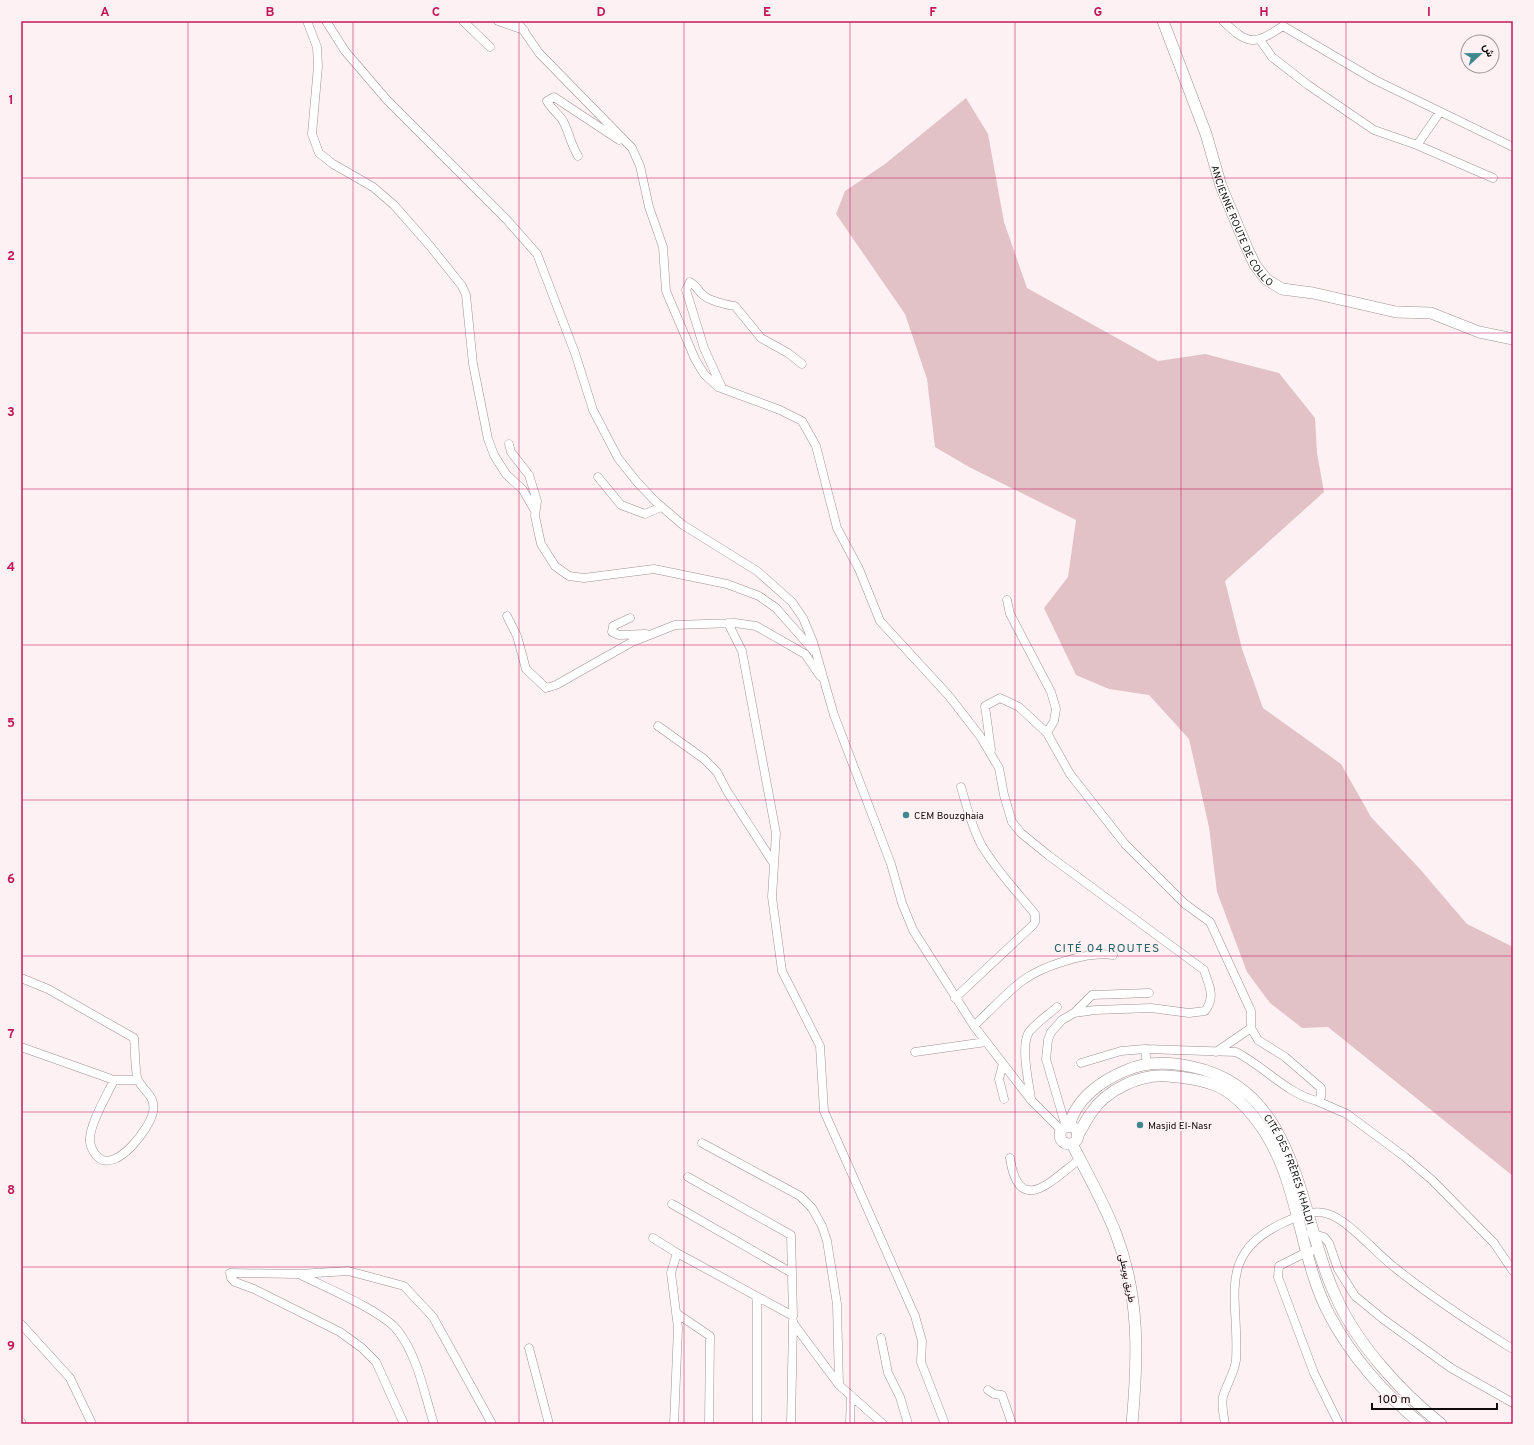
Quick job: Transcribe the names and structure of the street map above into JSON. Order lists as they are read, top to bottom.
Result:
{
  "streets": {
    "main road": ["ANCIENNE ROUTE DE COLLO", "CITÉ DES FRÈRES KHALDI", "طريق بويعلى"]
  },
  "crossings": [
    ["CITÉ DES FRÈRES KHALDI", "طريق بويعلى"]
  ],
  "districts": ["CITÉ 04 ROUTES"],
  "places": ["CEM Bouzghaia", "Masjid El-Nasr"],
  "scale_bar": "100 m",
  "north": "right",
  "grid": {
    "columns": [
      "A",
      "B",
      "C",
      "D",
      "E",
      "F",
      "G",
      "H",
      "I"
    ],
    "rows": [
      "1",
      "2",
      "3",
      "4",
      "5",
      "6",
      "7",
      "8",
      "9"
    ]
  }
}
